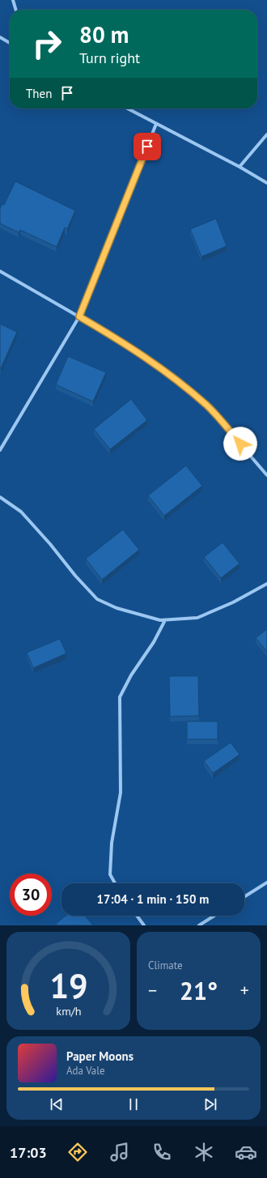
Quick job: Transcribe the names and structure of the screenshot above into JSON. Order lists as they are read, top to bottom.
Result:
{
  "page": {
    "turn": ["80 m", "Turn right"],
    "then": "Then",
    "limit": "30",
    "trip": "17:04 · 1 min · 150 m",
    "tile": "Climate",
    "heat": ["−", "21°", "+"],
    "song": ["Paper Moons", "Ada Vale"],
    "tabs": "17:03",
    "gauge": ["19", "km/h"]
  }
}
